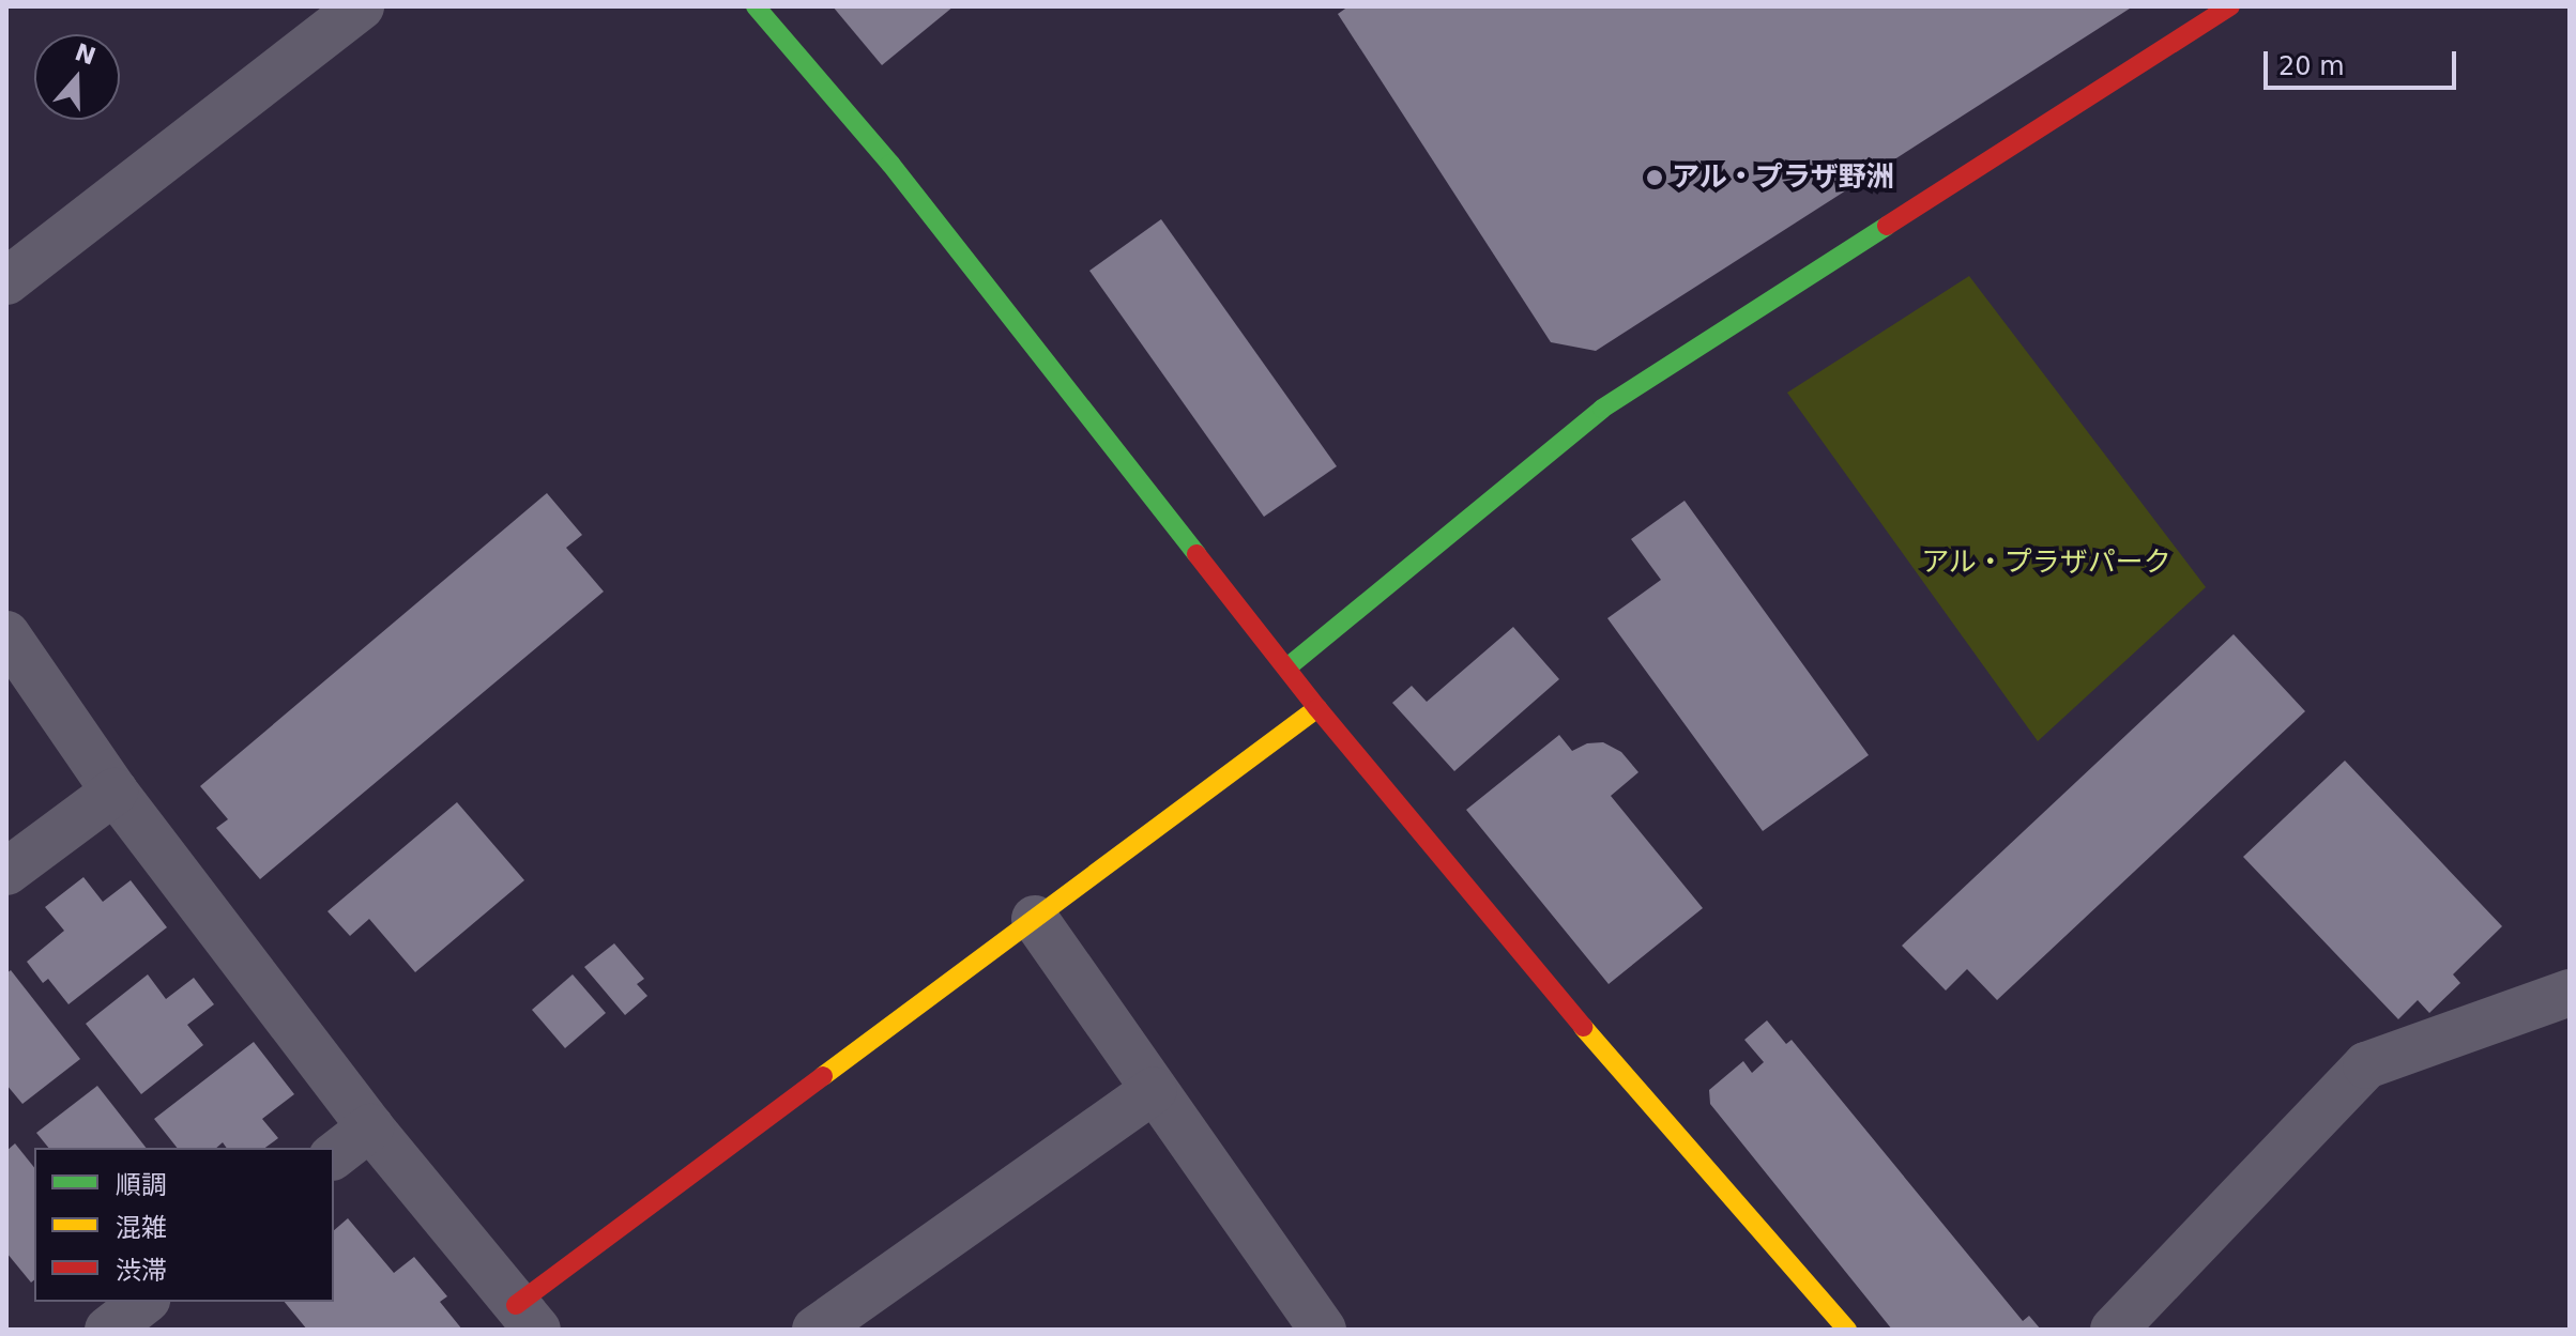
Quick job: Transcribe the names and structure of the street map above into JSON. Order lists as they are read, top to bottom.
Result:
{
  "parks": ["アル・プラザパーク"],
  "places": ["アル・プラザ野洲"],
  "legend": ["順調", "混雑", "渋滞"],
  "scale_bar": "20 m",
  "north": "top"
}
